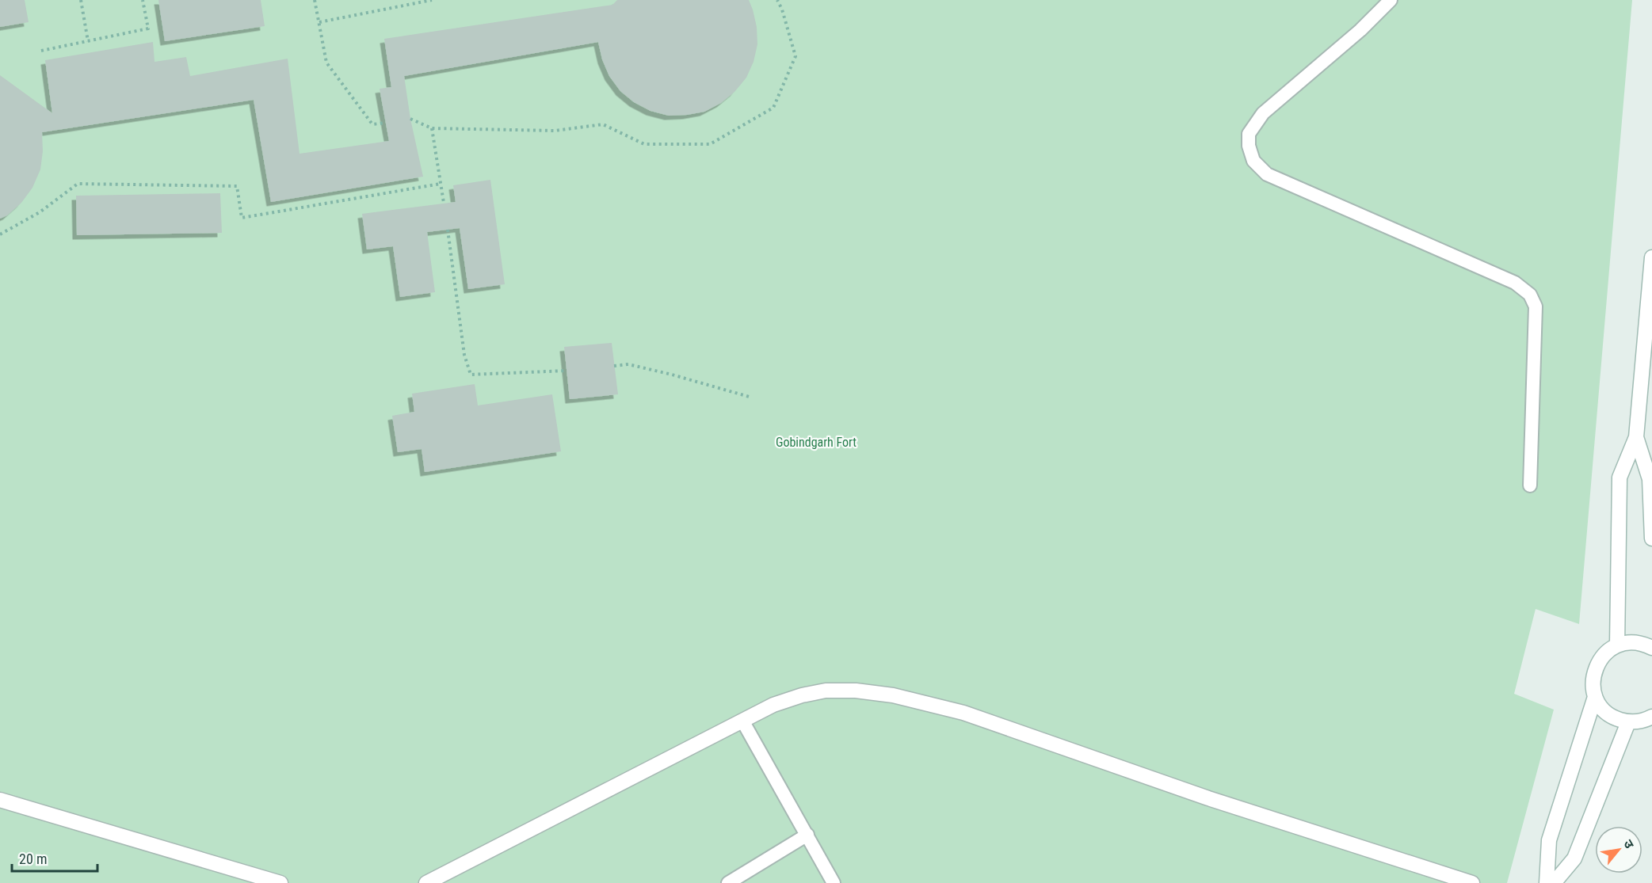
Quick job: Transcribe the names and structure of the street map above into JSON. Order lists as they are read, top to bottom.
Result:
{
  "parks": ["Gobindgarh Fort"],
  "scale_bar": "20 m",
  "north": "top right"
}
